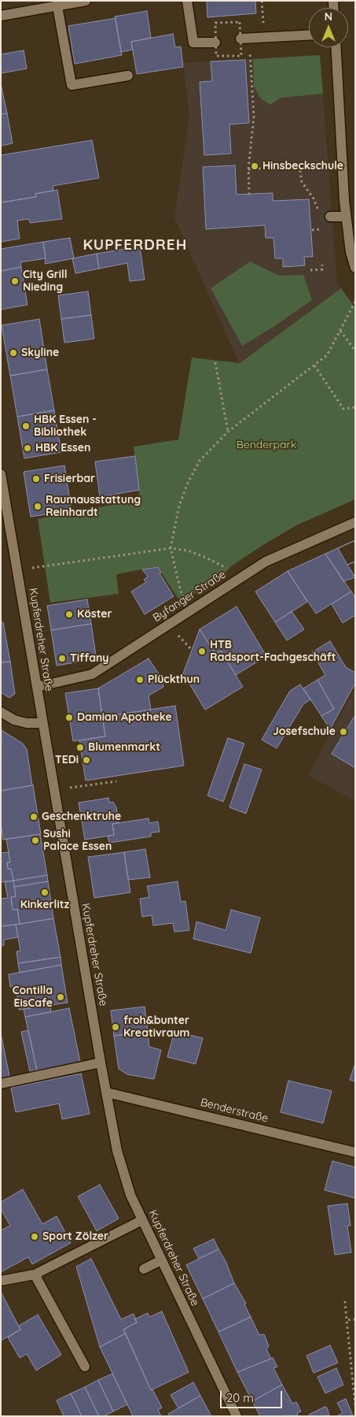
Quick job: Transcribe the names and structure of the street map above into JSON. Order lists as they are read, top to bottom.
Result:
{
  "streets": {
    "street": ["Byfanger Straße", "Kupferdreher Straße", "Benderstraße"]
  },
  "crossings": [
    ["Byfanger Straße", "Kupferdreher Straße"],
    ["Kupferdreher Straße", "Benderstraße"]
  ],
  "districts": ["KUPFERDREH"],
  "parks": ["Benderpark"],
  "places": [
    "Hinsbeckschule",
    "City Grill Nieding",
    "Skyline",
    "HBK Essen - Bibliothek",
    "HBK Essen",
    "Frisierbar",
    "Raumausstattung Reinhardt",
    "Köster",
    "HTB Radsport-Fachgeschäft",
    "Tiffany",
    "Plückthun",
    "Damian Apotheke",
    "Josefschule",
    "Blumenmarkt",
    "TEDi",
    "Geschenktruhe",
    "Sushi Palace Essen",
    "Kinkerlitz",
    "Contilla EisCafe",
    "froh&bunter Kreativraum",
    "Sport Zölzer"
  ],
  "scale_bar": "20 m",
  "north": "top"
}
